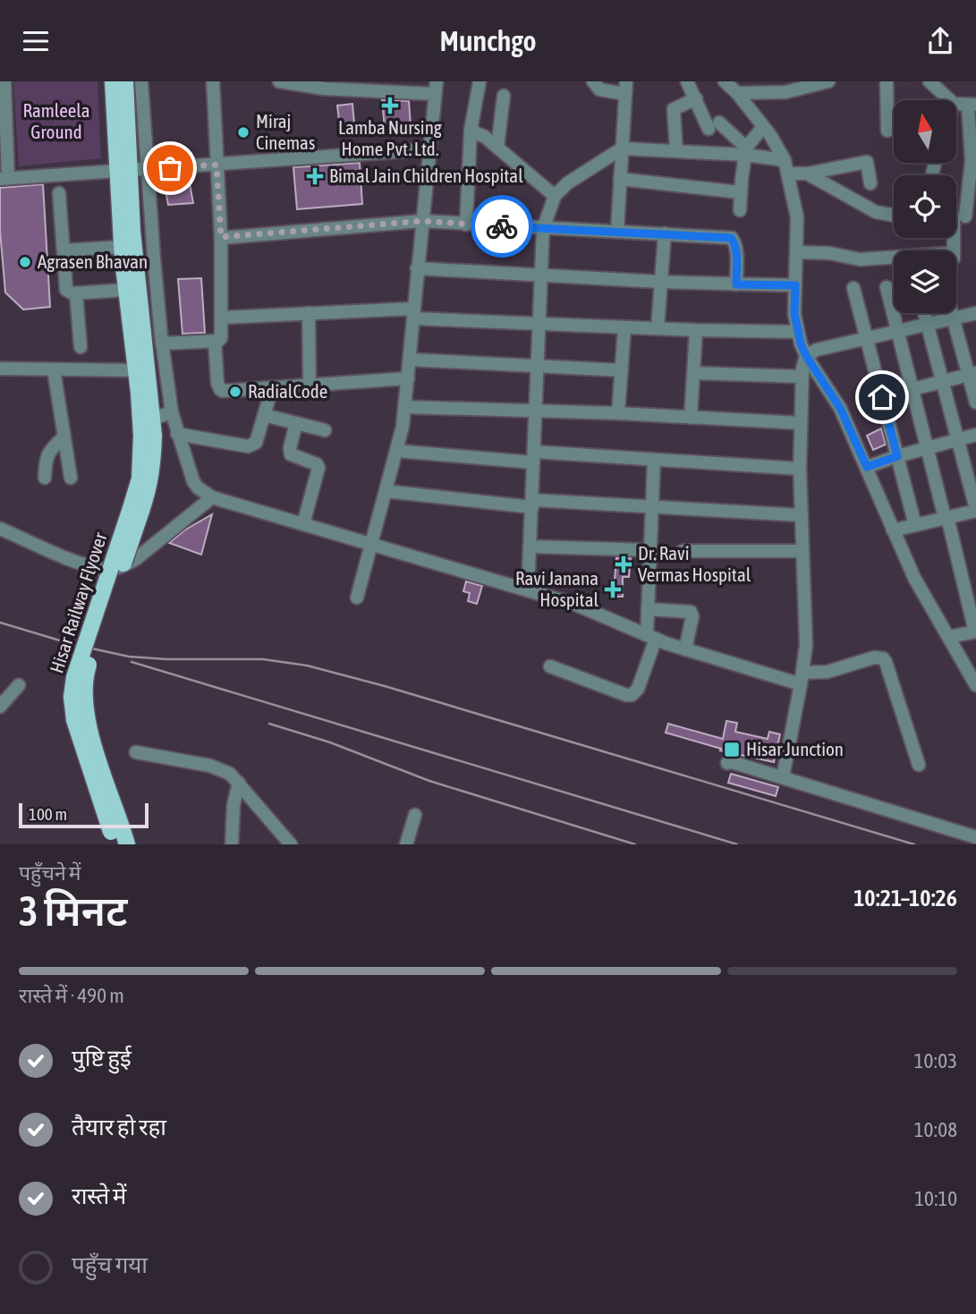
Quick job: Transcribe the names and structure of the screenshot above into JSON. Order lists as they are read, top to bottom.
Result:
{
  "streets": {
    "main road": ["Hisar Railway Flyover"]
  },
  "parks": ["Ramleela Ground"],
  "places": {
    "health": [
      "Lamba Nursing Home Pvt. Ltd.",
      "Bimal Jain Children Hospital",
      "Dr. Ravi Vermas Hospital",
      "Ravi Janana Hospital"
    ],
    "other": ["Miraj Cinemas", "Agrasen Bhavan", "RadialCode"],
    "transit": ["Hisar Junction"]
  },
  "scale_bar": "100 m",
  "north": "top",
  "page": {
    "header": "Munchgo",
    "scale": "100 m",
    "heading": ["3 मिनट", "पहुँचने में", "10:21–10:26"],
    "bar": "रास्ते में · 490 m",
    "list": [
      ["पुष्टि हुई", "10:03"],
      ["तैयार हो रहा", "10:08"],
      ["रास्ते में", "10:10"],
      "पहुँच गया"
    ]
  }
}
